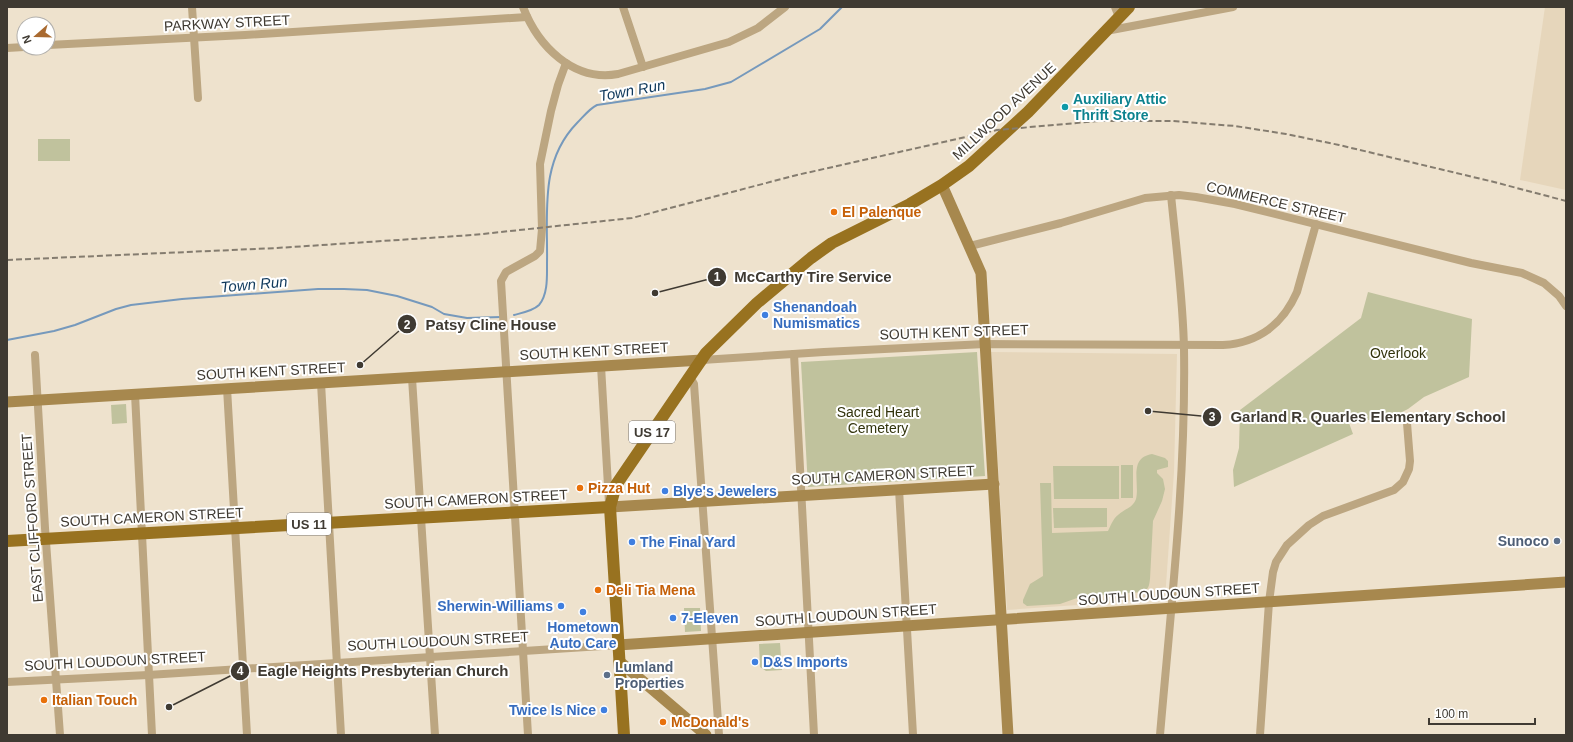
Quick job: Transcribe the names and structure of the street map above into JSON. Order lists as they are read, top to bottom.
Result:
{
  "streets": {
    "main road": [
      "MILLWOOD AVENUE",
      "US 17",
      "SOUTH CAMERON STREET",
      "US 11"
    ],
    "street": [
      "PARKWAY STREET",
      "COMMERCE STREET",
      "SOUTH KENT STREET",
      "EAST CLIFFORD STREET",
      "SOUTH LOUDOUN STREET"
    ]
  },
  "crossings": [
    ["MILLWOOD AVENUE", "SOUTH KENT STREET"],
    ["MILLWOOD AVENUE", "SOUTH CAMERON STREET"],
    ["MILLWOOD AVENUE", "SOUTH LOUDOUN STREET"],
    ["COMMERCE STREET", "SOUTH KENT STREET"],
    ["SOUTH KENT STREET", "EAST CLIFFORD STREET"],
    ["SOUTH CAMERON STREET", "EAST CLIFFORD STREET"],
    ["EAST CLIFFORD STREET", "SOUTH LOUDOUN STREET"]
  ],
  "water": ["Town Run"],
  "parks": ["Overlook", "Sacred Heart Cemetery"],
  "places": [
    "Auxiliary Attic Thrift Store",
    "El Palenque",
    "McCarthy Tire Service",
    "Shenandoah Numismatics",
    "Patsy Cline House",
    "Garland R. Quarles Elementary School",
    "Pizza Hut",
    "Blye's Jewelers",
    "Sunoco",
    "The Final Yard",
    "Deli Tia Mena",
    "Sherwin-Williams",
    "Hometown Auto Care",
    "7-Eleven",
    "D&S Imports",
    "Lumland Properties",
    "Italian Touch",
    "Eagle Heights Presbyterian Church",
    "Twice Is Nice",
    "McDonald's"
  ],
  "scale_bar": "100 m",
  "north": "left"
}
